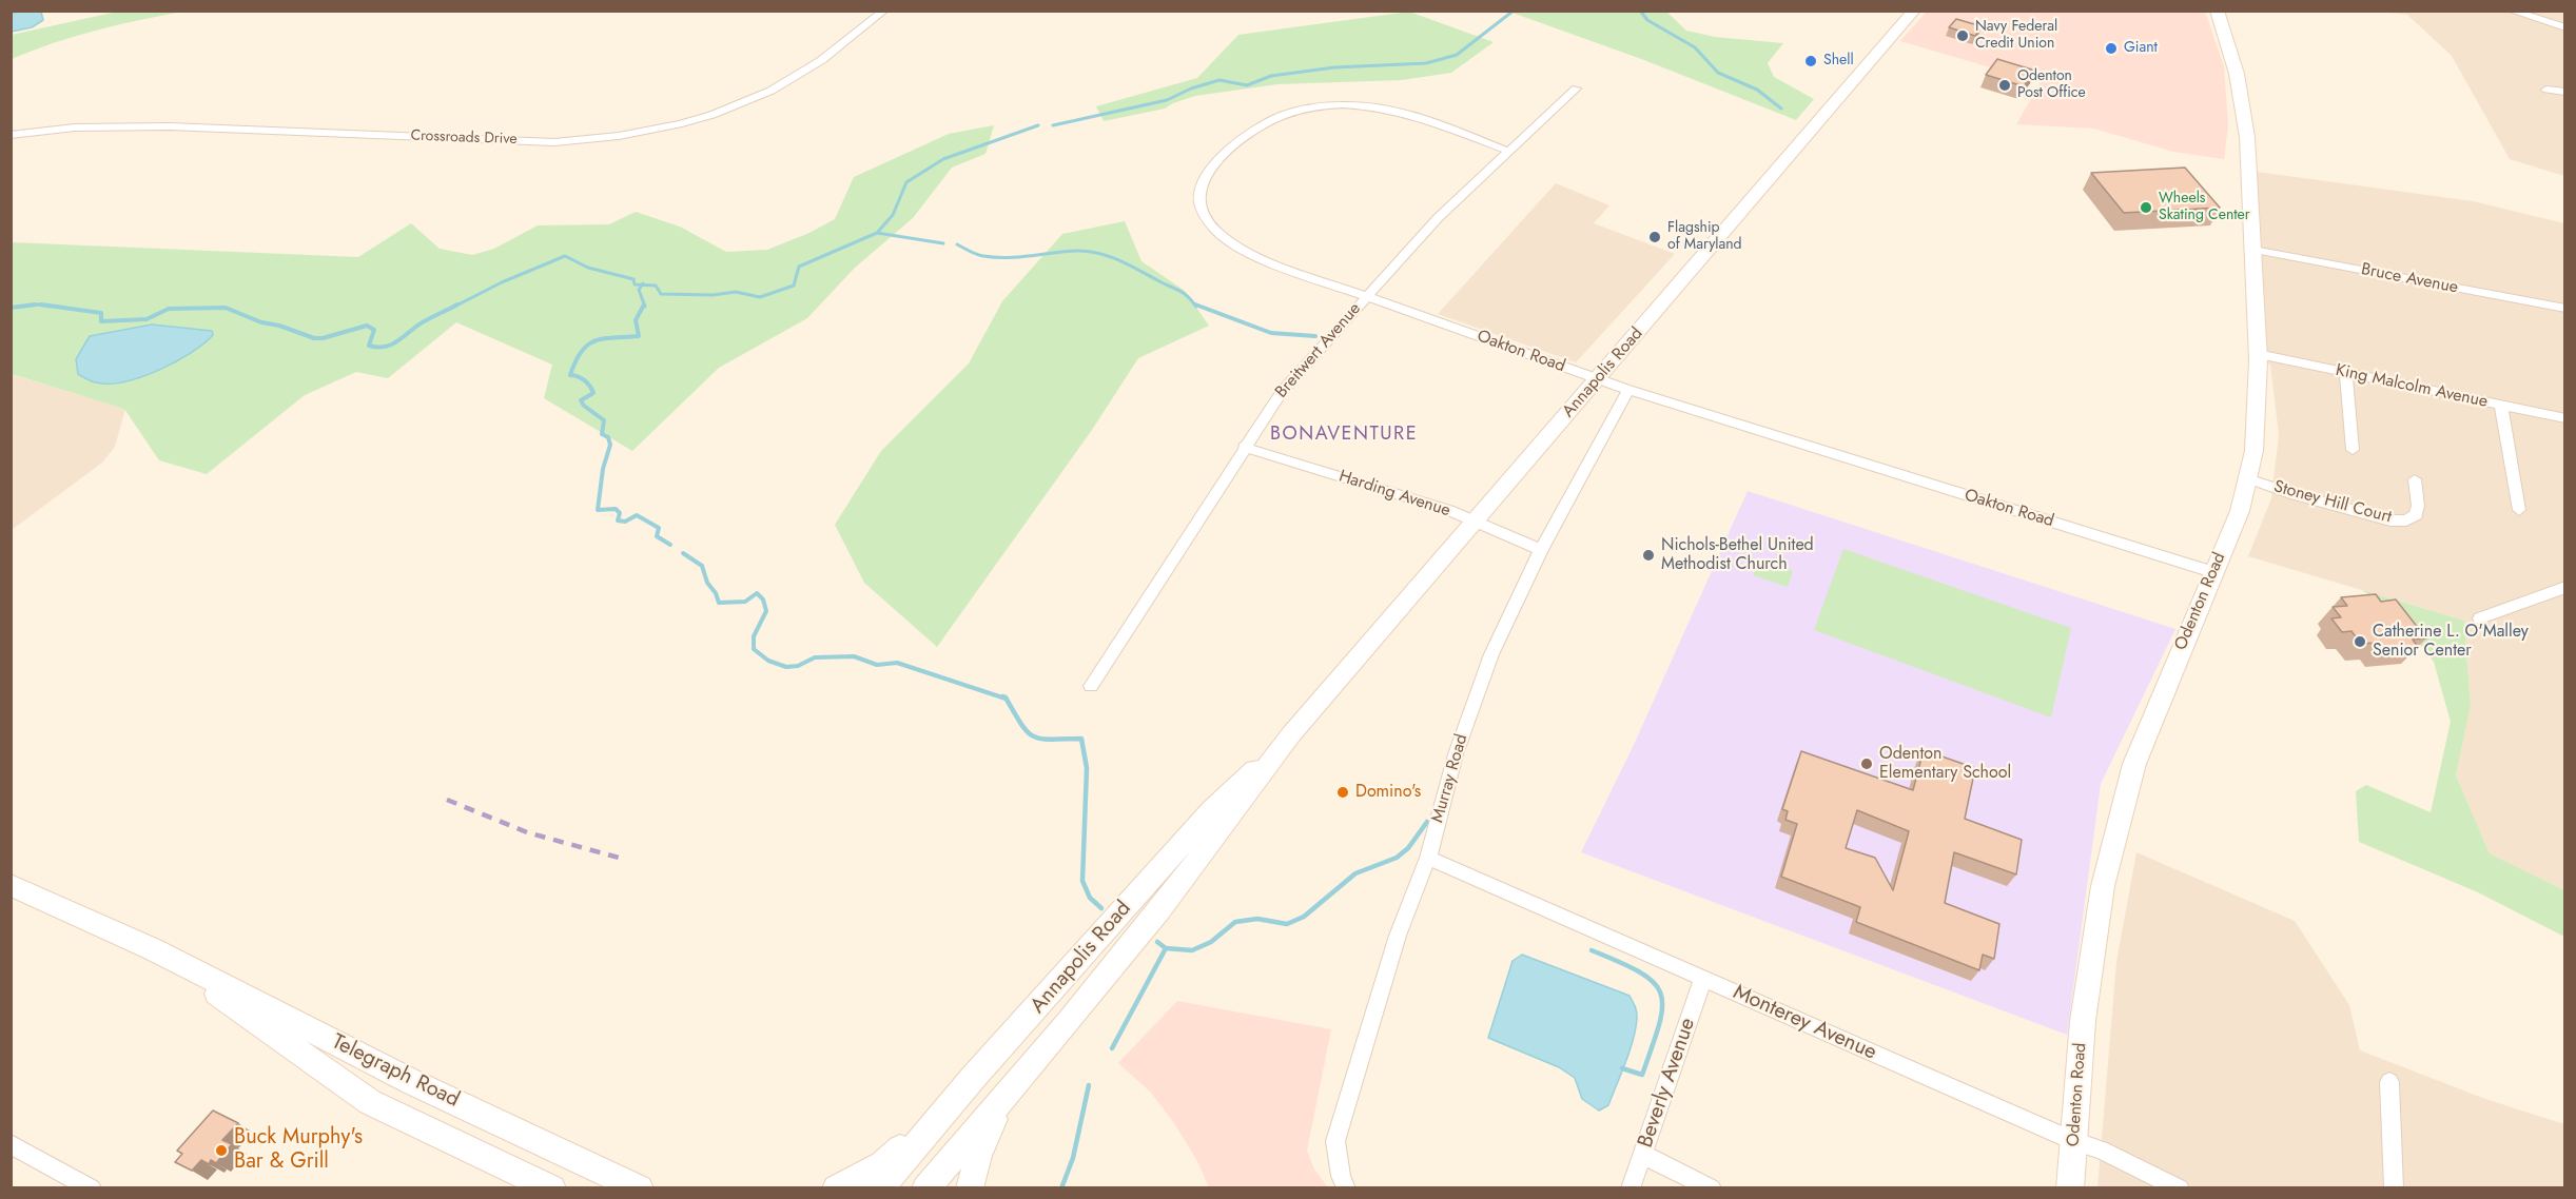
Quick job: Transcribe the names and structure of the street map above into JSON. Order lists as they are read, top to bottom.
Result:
{
  "streets": {
    "main road": ["Annapolis Road", "Odenton Road", "Telegraph Road"],
    "street": [
      "Crossroads Drive",
      "Bruce Avenue",
      "Breitwert Avenue",
      "Oakton Road",
      "King Malcolm Avenue",
      "Harding Avenue",
      "Stoney Hill Court",
      "Murray Road",
      "Monterey Avenue",
      "Beverly Avenue"
    ]
  },
  "crossings": [
    ["Bruce Avenue", "Odenton Road"],
    ["Breitwert Avenue", "Oakton Road"],
    ["Breitwert Avenue", "Harding Avenue"],
    ["Oakton Road", "Annapolis Road"],
    ["Oakton Road", "Odenton Road"],
    ["Oakton Road", "Murray Road"],
    ["Annapolis Road", "Harding Avenue"],
    ["King Malcolm Avenue", "Odenton Road"],
    ["Harding Avenue", "Murray Road"],
    ["Stoney Hill Court", "Odenton Road"],
    ["Odenton Road", "Monterey Avenue"],
    ["Murray Road", "Monterey Avenue"],
    ["Monterey Avenue", "Beverly Avenue"]
  ],
  "districts": ["BONAVENTURE"],
  "places": [
    "Navy Federal Credit Union",
    "Giant",
    "Shell",
    "Odenton Post Office",
    "Wheels Skating Center",
    "Flagship of Maryland",
    "Nichols-Bethel United Methodist Church",
    "Catherine L. O'Malley Senior Center",
    "Odenton Elementary School",
    "Domino's",
    "Buck Murphy's Bar & Grill"
  ]
}
